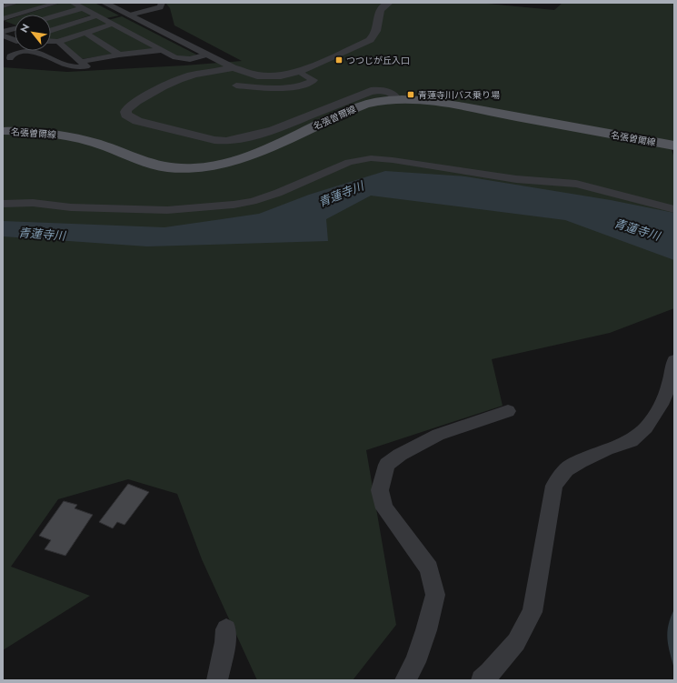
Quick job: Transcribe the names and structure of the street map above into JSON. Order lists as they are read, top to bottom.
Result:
{
  "streets": {
    "main road": ["名張曽爾線"]
  },
  "water": ["青蓮寺川"],
  "places": {
    "transit": ["つつじが丘入口", "青蓮寺川バス乗り場"]
  },
  "north": "top left"
}
